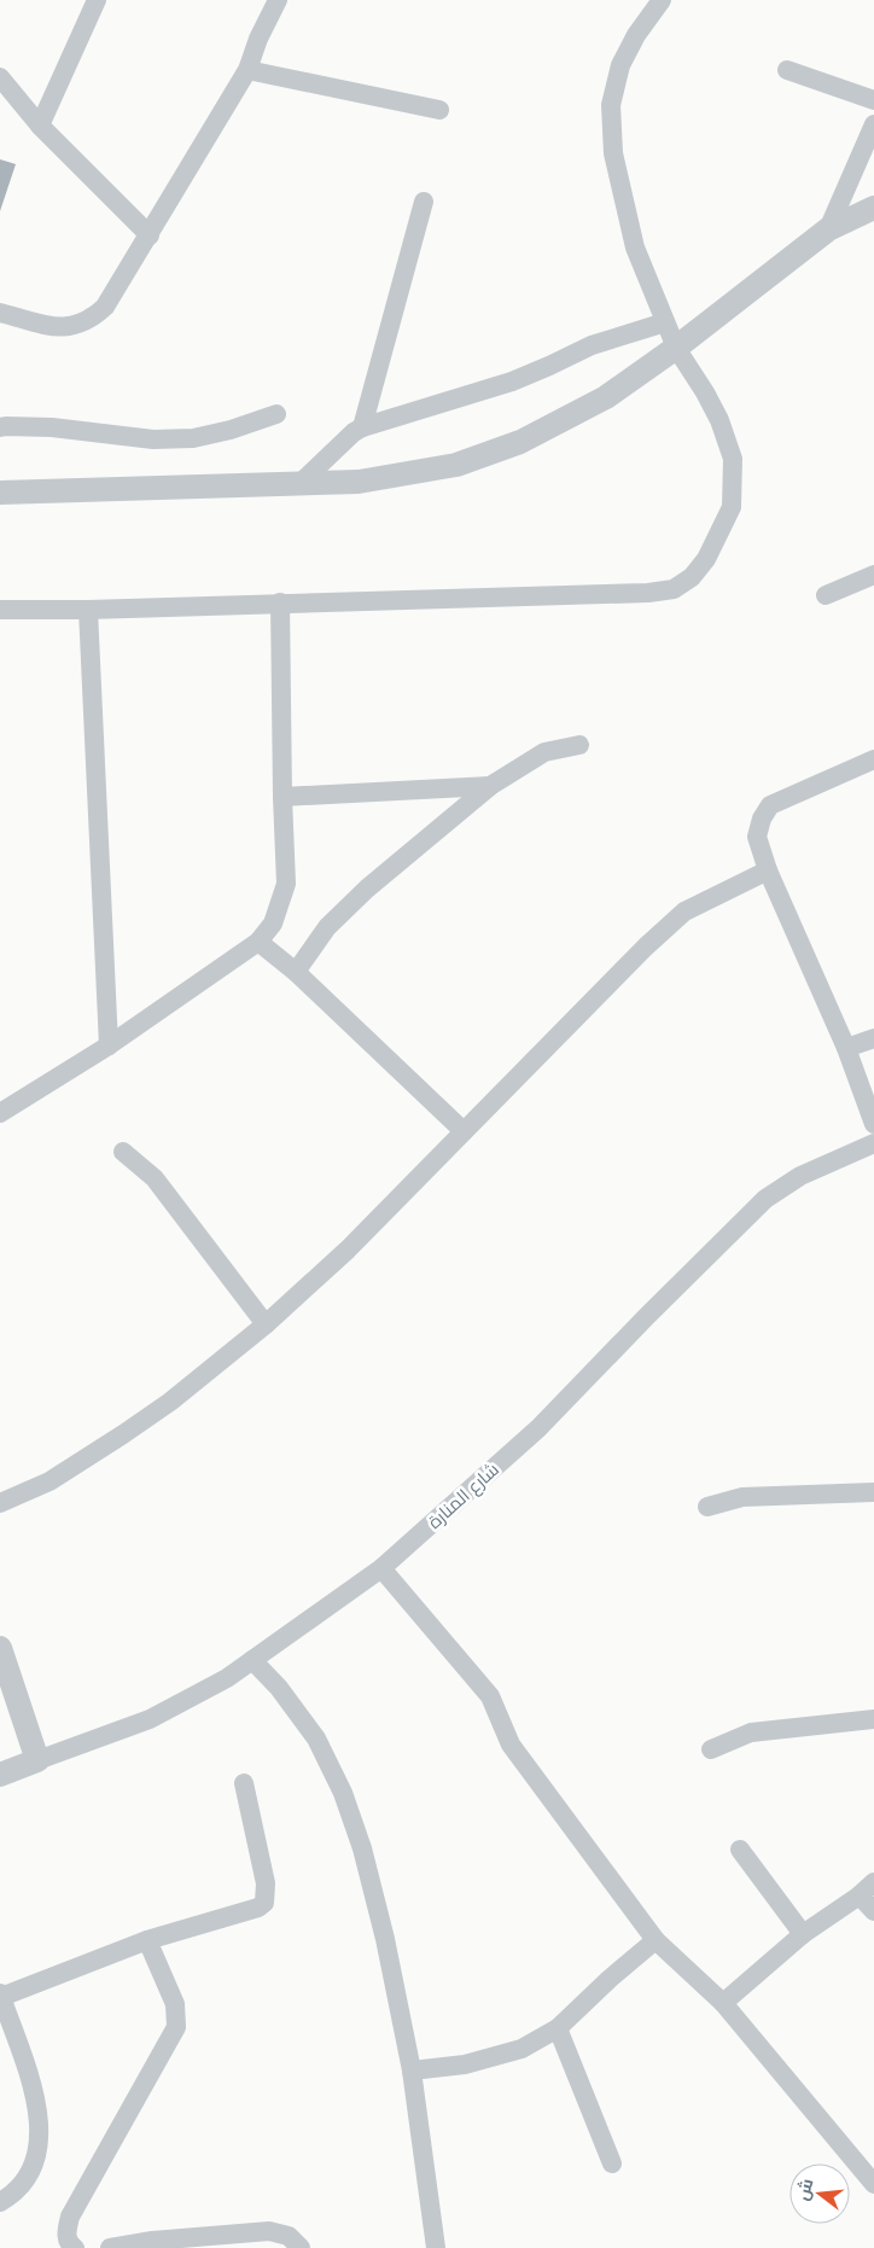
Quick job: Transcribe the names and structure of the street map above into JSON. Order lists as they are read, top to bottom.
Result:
{
  "streets": {
    "street": ["شارع المنارة"]
  },
  "north": "left"
}
